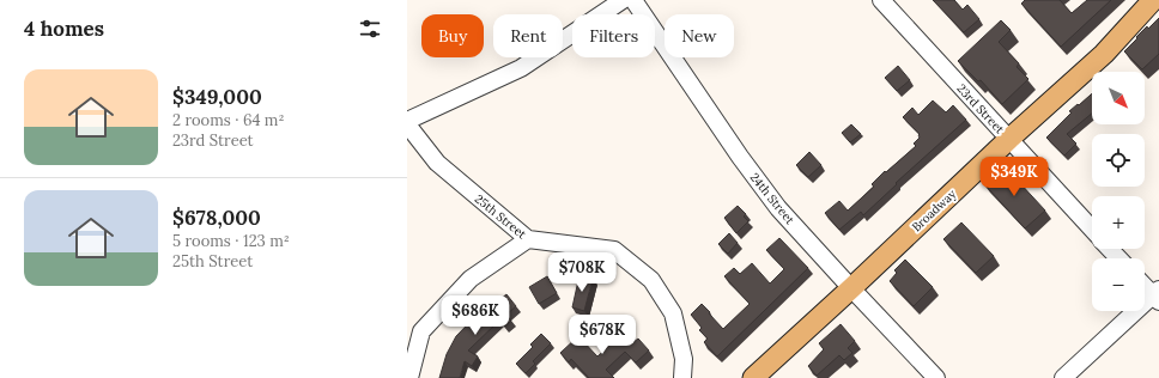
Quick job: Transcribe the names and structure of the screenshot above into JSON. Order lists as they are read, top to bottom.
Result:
{
  "streets": {
    "main road": ["Broadway"],
    "street": ["23rd Street", "24th Street", "25th Street"]
  },
  "crossings": [
    ["23rd Street", "Broadway"],
    ["24th Street", "Broadway"]
  ],
  "north": "bottom right",
  "page": {
    "heading": "4 homes",
    "chip": [
      "Buy",
      "Rent",
      "Filters",
      "New"
    ],
    "list": [
      {
        "name": "$349,000",
        "note": "2 rooms · 64 m² · 23rd Street"
      },
      {
        "name": "$678,000",
        "note": "5 rooms · 123 m² · 25th Street"
      }
    ],
    "map_buttons": ["+", "−"],
    "price": [
      "$349K",
      "$708K",
      "$686K",
      "$678K"
    ]
  }
}
